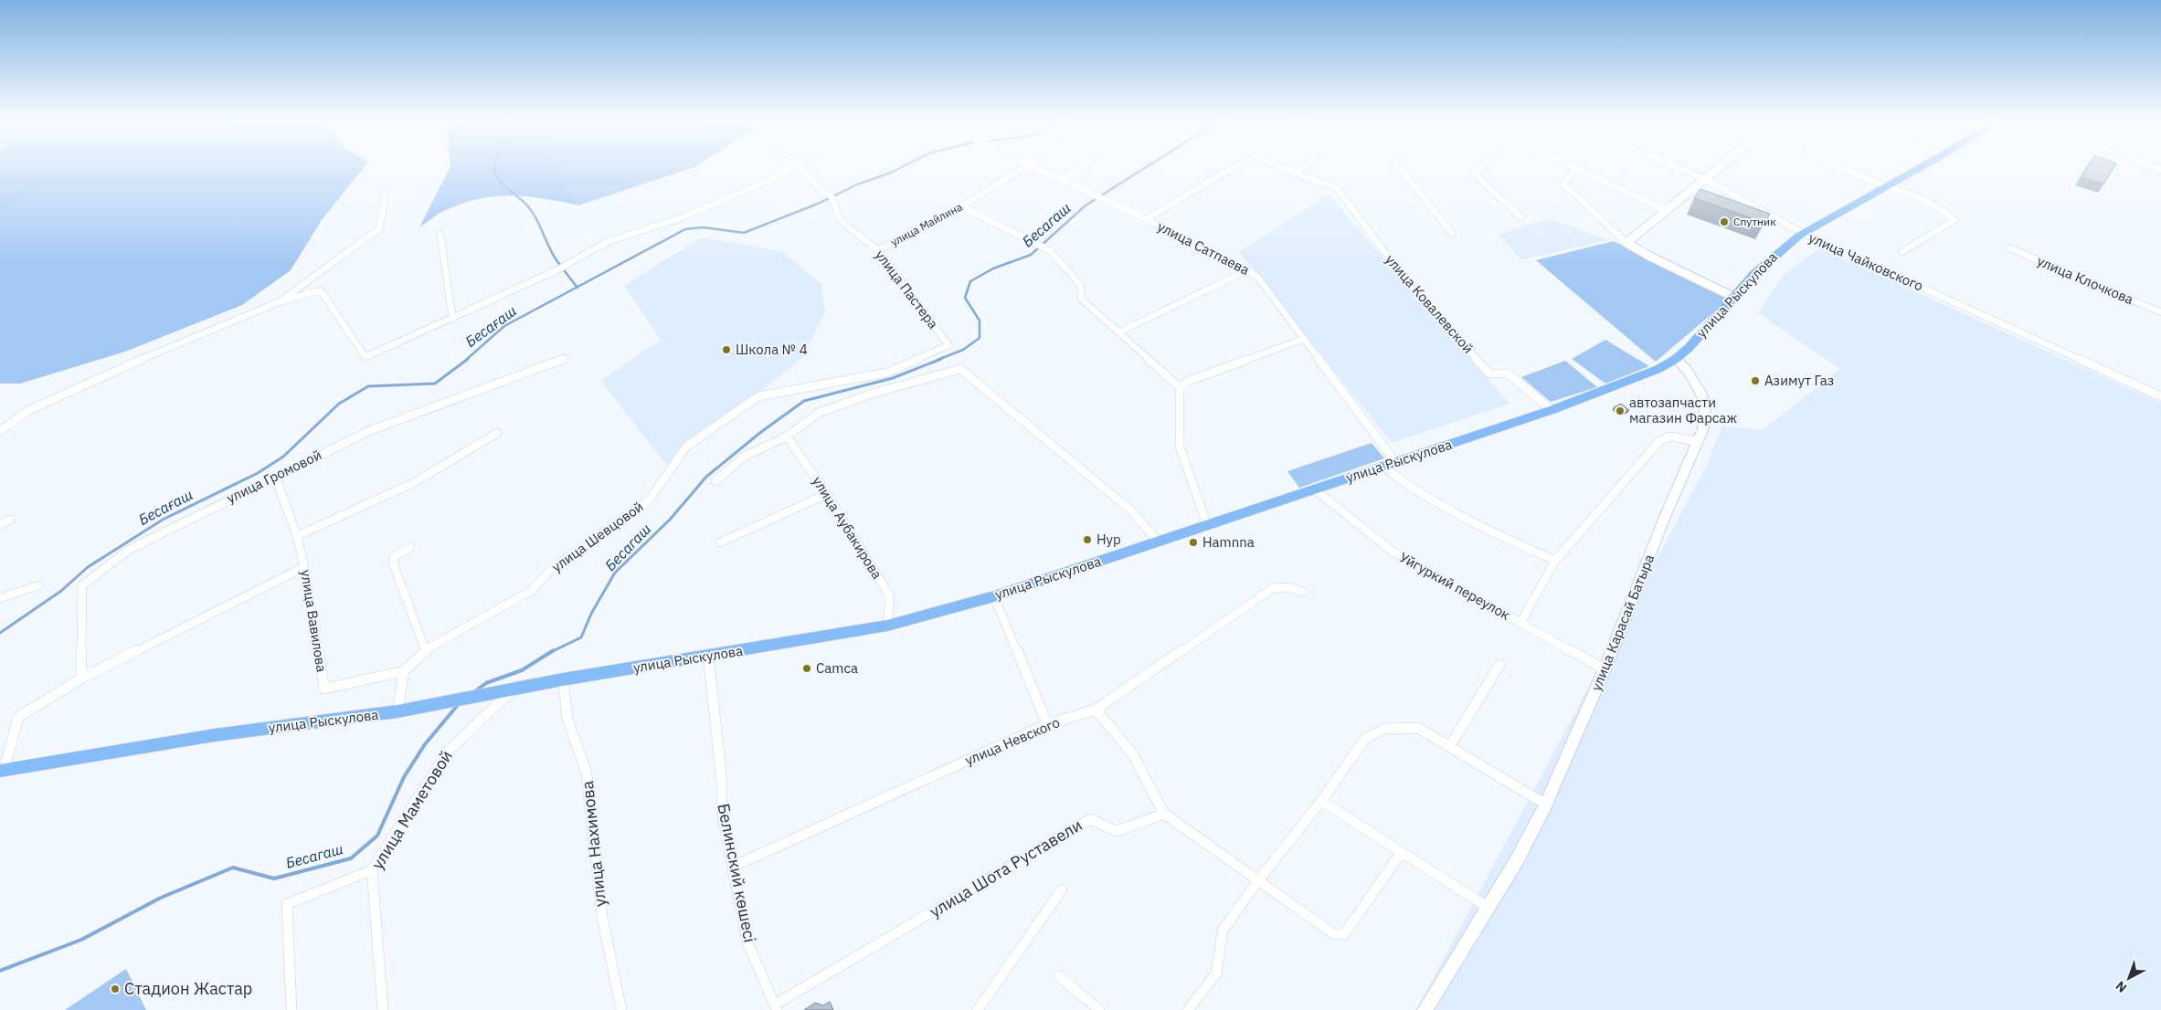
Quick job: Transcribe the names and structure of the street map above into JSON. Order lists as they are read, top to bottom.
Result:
{
  "streets": {
    "main road": ["улица Рыскулова", "улица Карасай Батыра"],
    "street": [
      "улица Майлина",
      "улица Сатпаева",
      "улица Чайковского",
      "улица Клочкова",
      "улица Пастера",
      "улица Ковалевской",
      "улица Громовой",
      "улица Аубакирова",
      "улица Шевцовой",
      "Уйгуркий переулок",
      "улица Вавилова",
      "улица Невского",
      "улица Маметовой",
      "улица Нахимова",
      "улица Шота Руставели",
      "Белинский көшесi"
    ]
  },
  "crossings": [
    ["улица Майлина", "улица Пастера"],
    ["улица Сатпаева", "улица Рыскулова"],
    ["улица Чайковского", "улица Рыскулова"],
    ["улица Пастера", "улица Шевцовой"],
    ["улица Рыскулова", "улица Ковалевской"],
    ["улица Рыскулова", "улица Аубакирова"],
    ["улица Рыскулова", "Уйгуркий переулок"],
    ["улица Рыскулова", "улица Карасай Батыра"],
    ["улица Рыскулова", "улица Маметовой"],
    ["улица Рыскулова", "улица Нахимова"],
    ["улица Рыскулова", "Белинский көшесi"],
    ["улица Громовой", "улица Вавилова"],
    ["улица Шевцовой", "улица Вавилова"],
    ["Уйгуркий переулок", "улица Карасай Батыра"],
    ["улица Невского", "Белинский көшесi"],
    ["улица Шота Руставели", "Белинский көшесi"]
  ],
  "water": ["Бесагаш", "Бесағаш"],
  "places": [
    "Спутник",
    "Школа № 4",
    "Азимут Газ",
    "автозапчасти магазин Фарсаж",
    "Hyp",
    "Hamnna",
    "Camca",
    "Стадион Жастар"
  ],
  "north": "bottom left"
}
